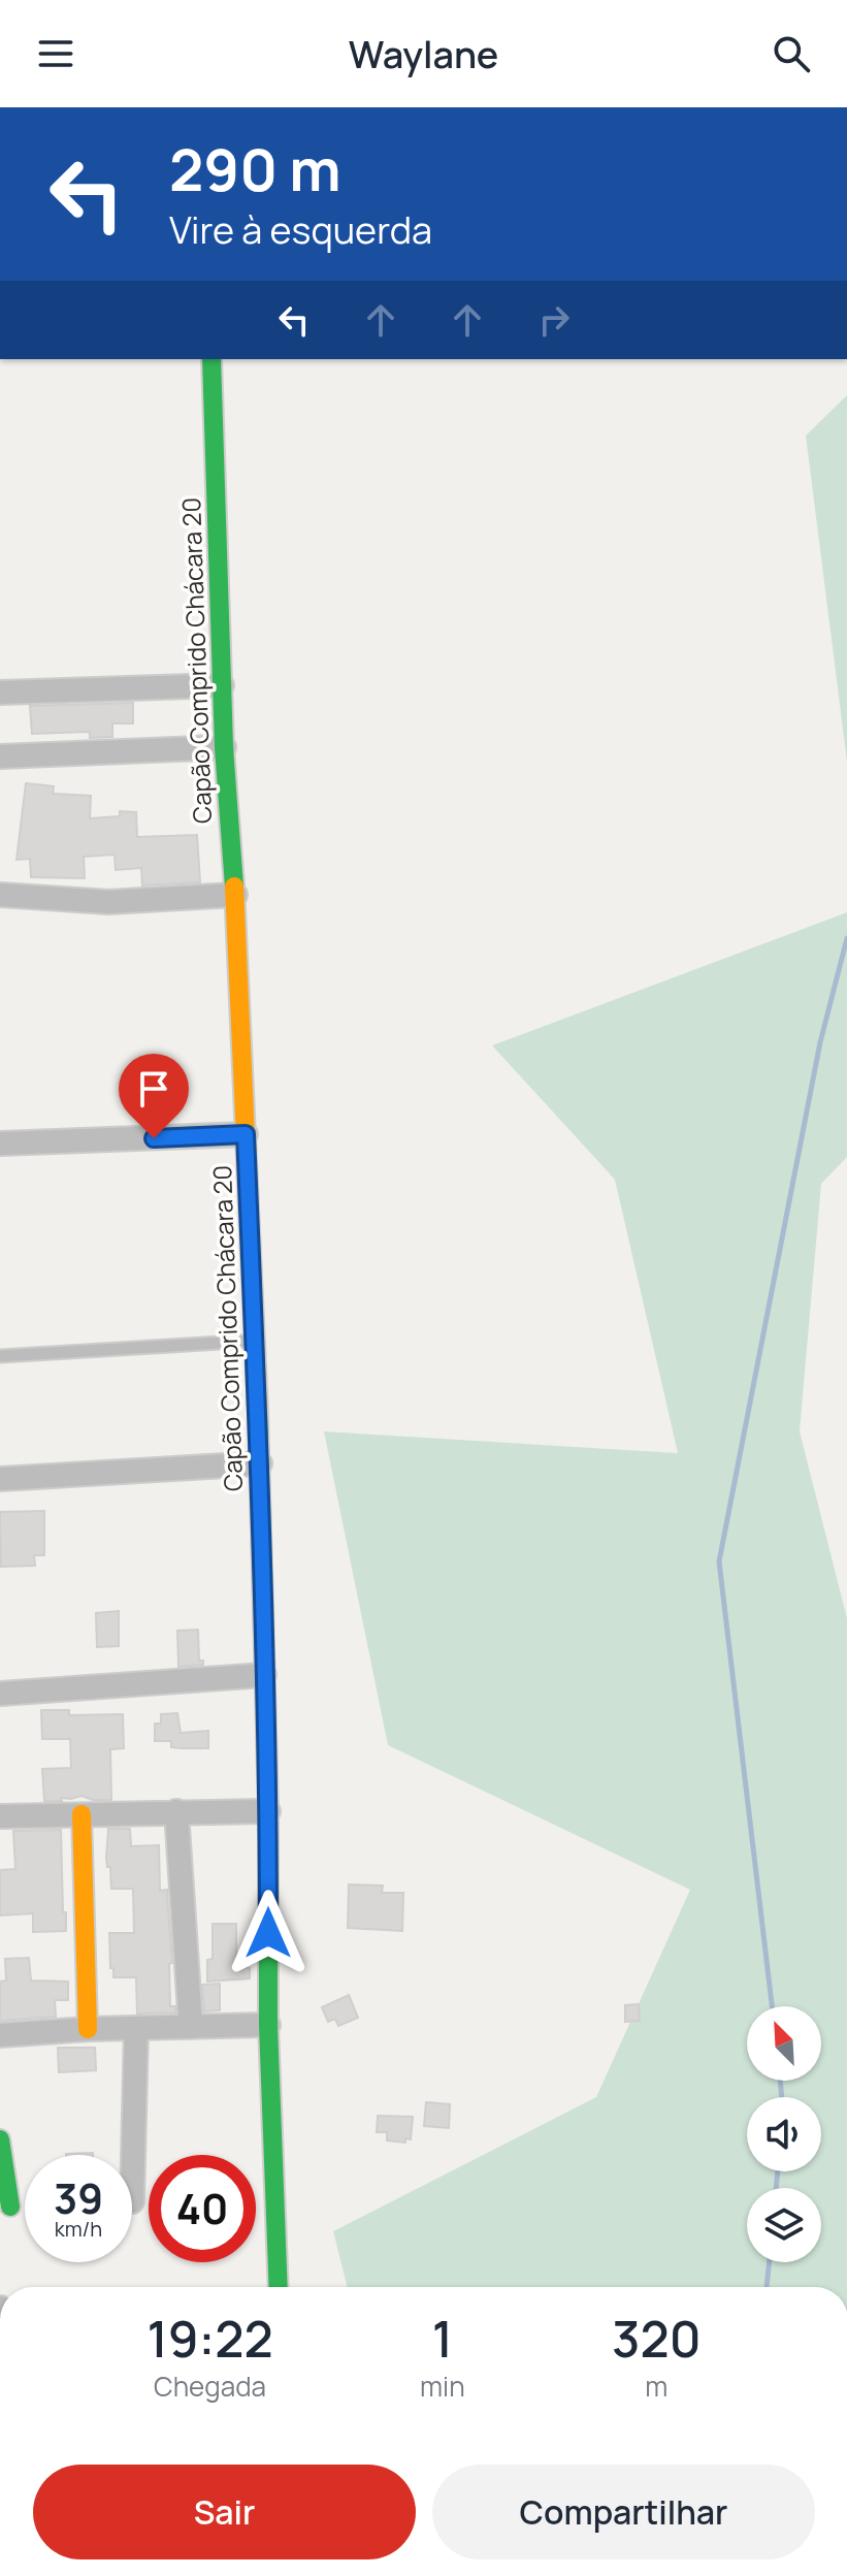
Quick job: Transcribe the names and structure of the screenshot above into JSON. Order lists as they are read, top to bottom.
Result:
{
  "streets": {
    "street": ["Capão Comprido Chácara 20"]
  },
  "north": "top left",
  "page": {
    "header": "Waylane",
    "turn": ["290 m", "Vire à esquerda"],
    "speed": "39 km/h",
    "limit": "40",
    "eta": [
      "19:22",
      "Chegada",
      "1",
      "min",
      "320",
      "m"
    ],
    "buttons": ["Sair", "Compartilhar"]
  }
}
